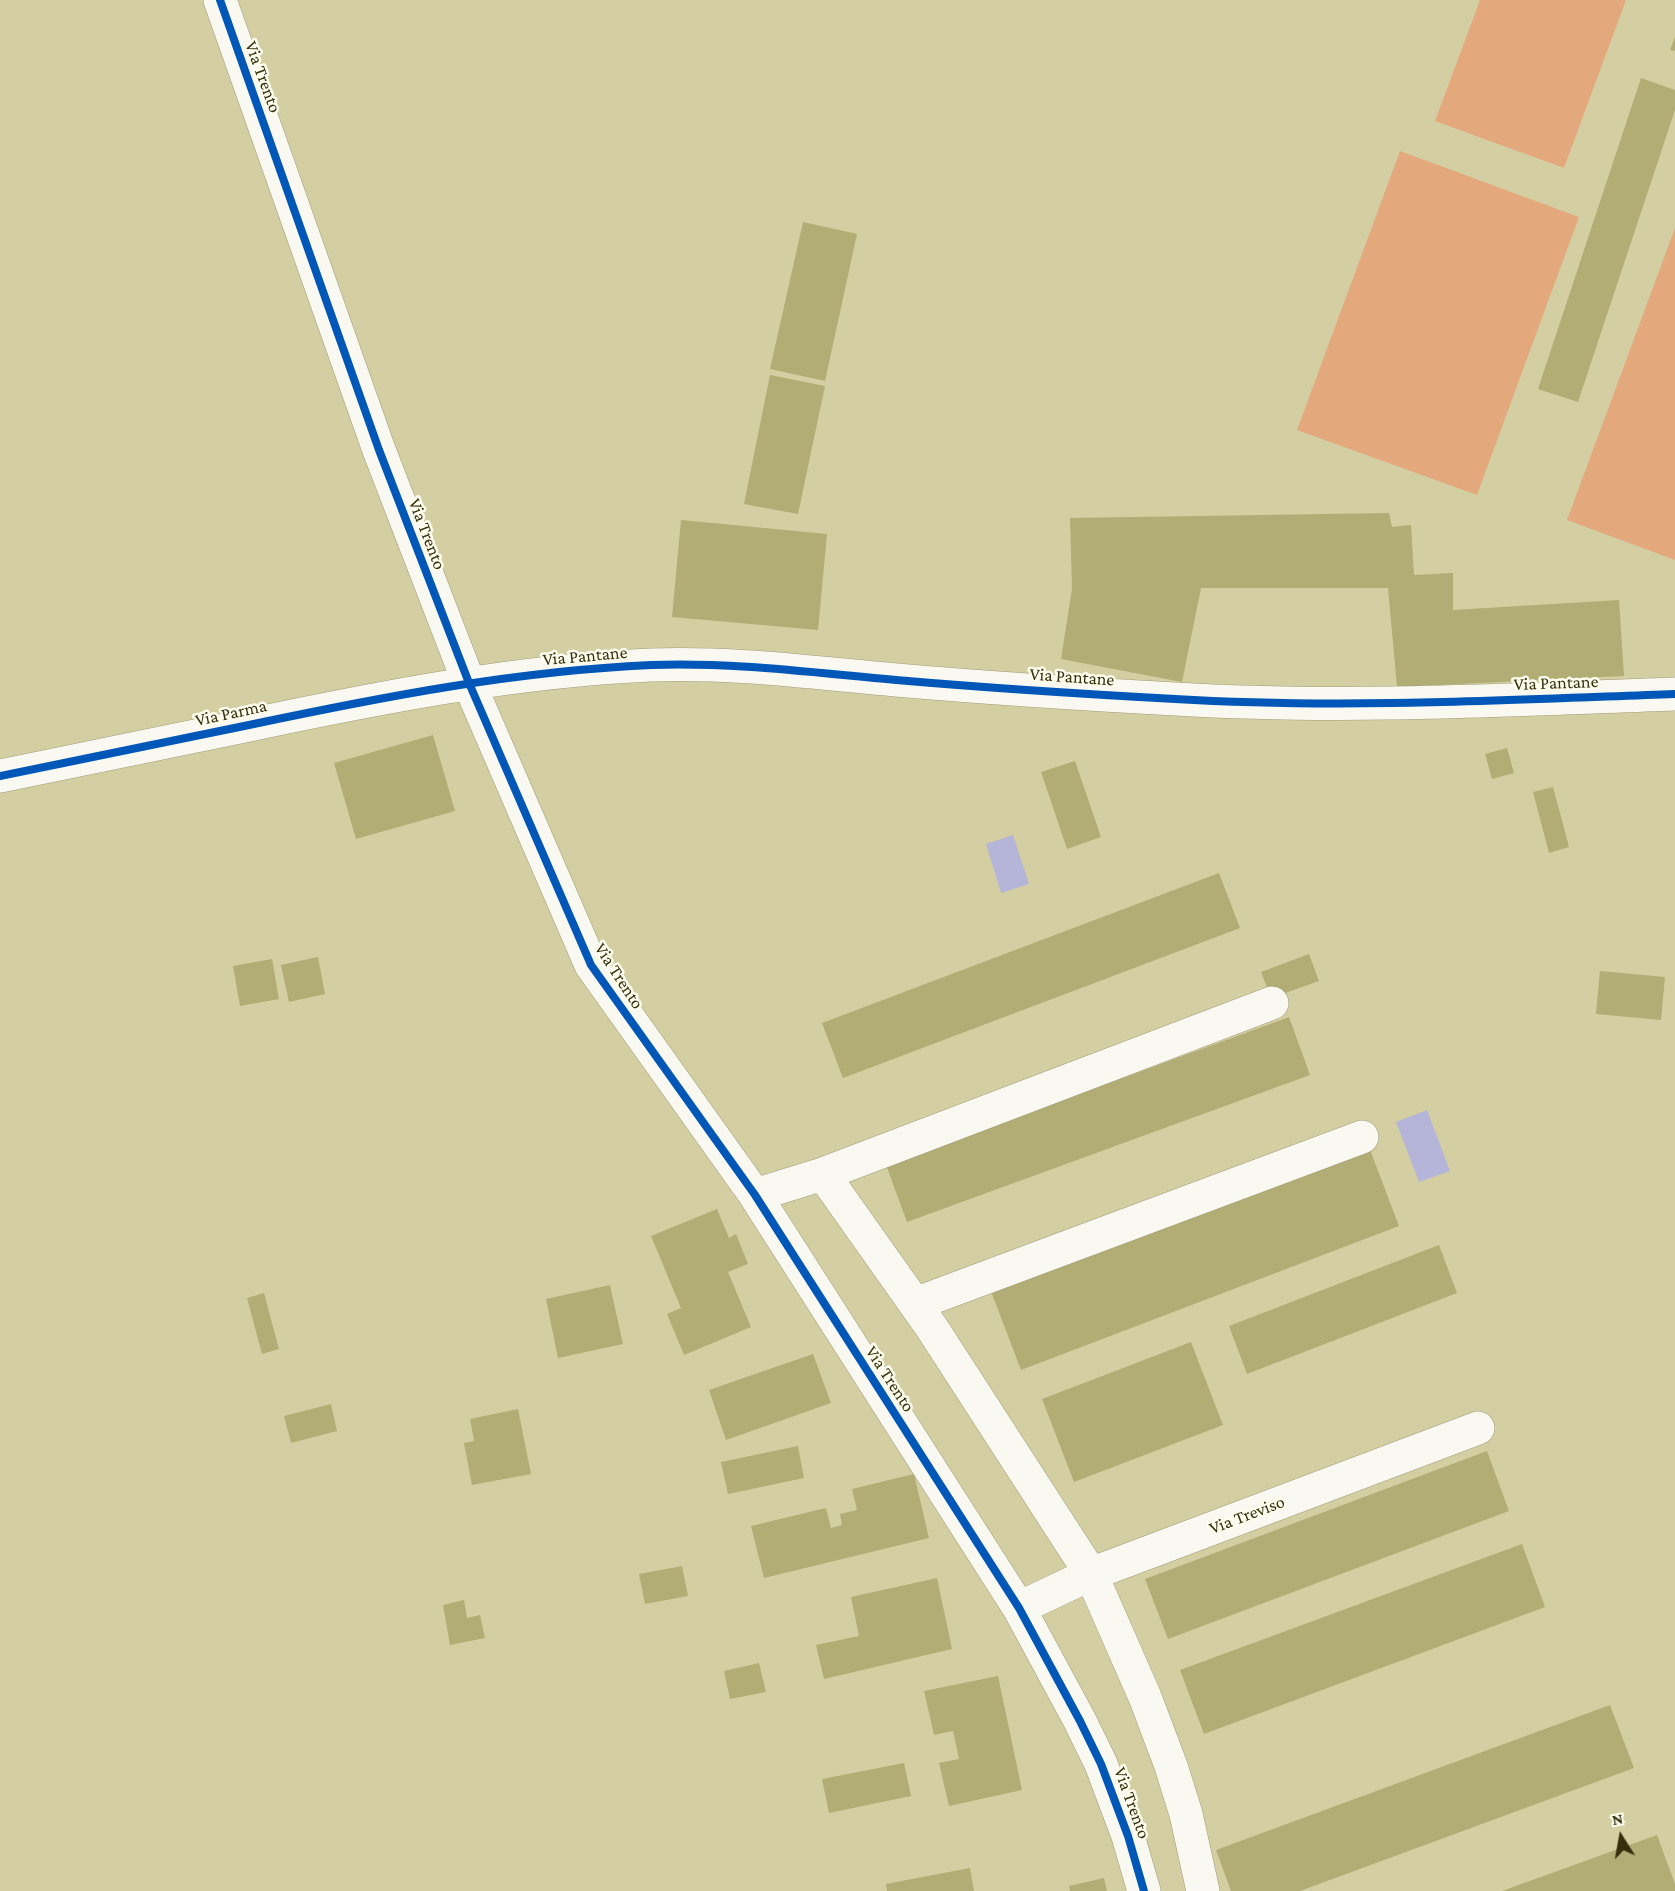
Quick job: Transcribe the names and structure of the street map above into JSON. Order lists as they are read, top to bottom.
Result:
{
  "streets": {
    "street": [
      "Via Trento",
      "Via Pantane",
      "Via Parma",
      "Via Treviso"
    ]
  },
  "crossings": [
    ["Via Trento", "Via Pantane"],
    ["Via Trento", "Via Parma"],
    ["Via Trento", "Via Treviso"],
    ["Via Pantane", "Via Parma"]
  ],
  "north": "top"
}
